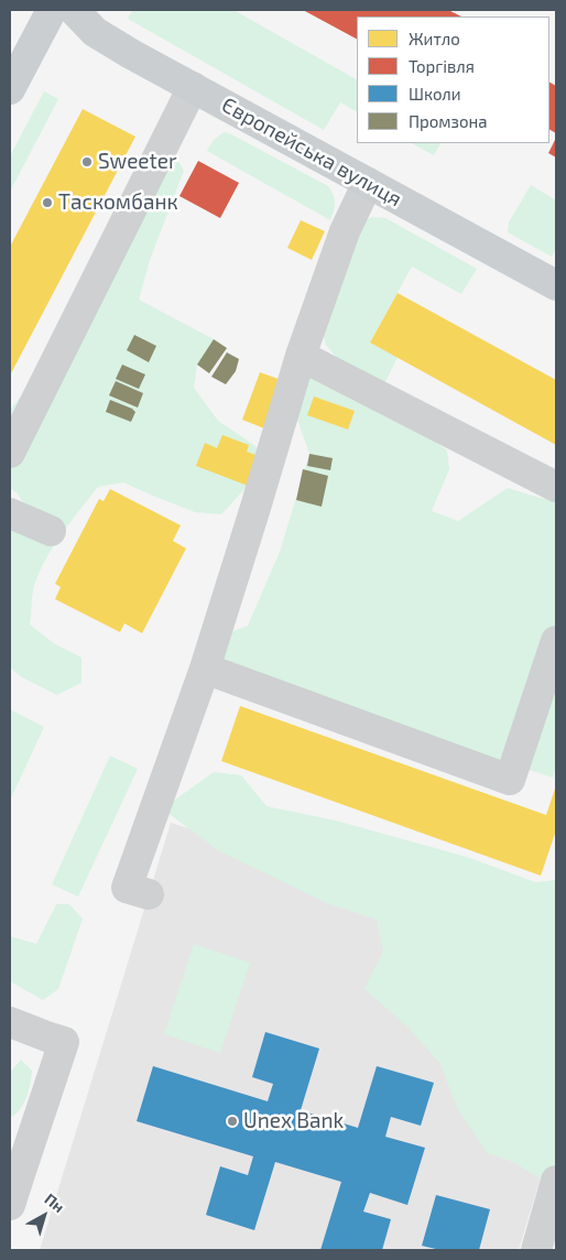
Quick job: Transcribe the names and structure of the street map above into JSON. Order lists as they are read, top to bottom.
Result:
{
  "streets": {
    "main road": ["Європейська вулиця"]
  },
  "places": ["Sweeter", "Таскомбанк", "Unex Bank"],
  "legend": [
    "Житло",
    "Торгівля",
    "Школи",
    "Промзона"
  ],
  "north": "top right"
}
